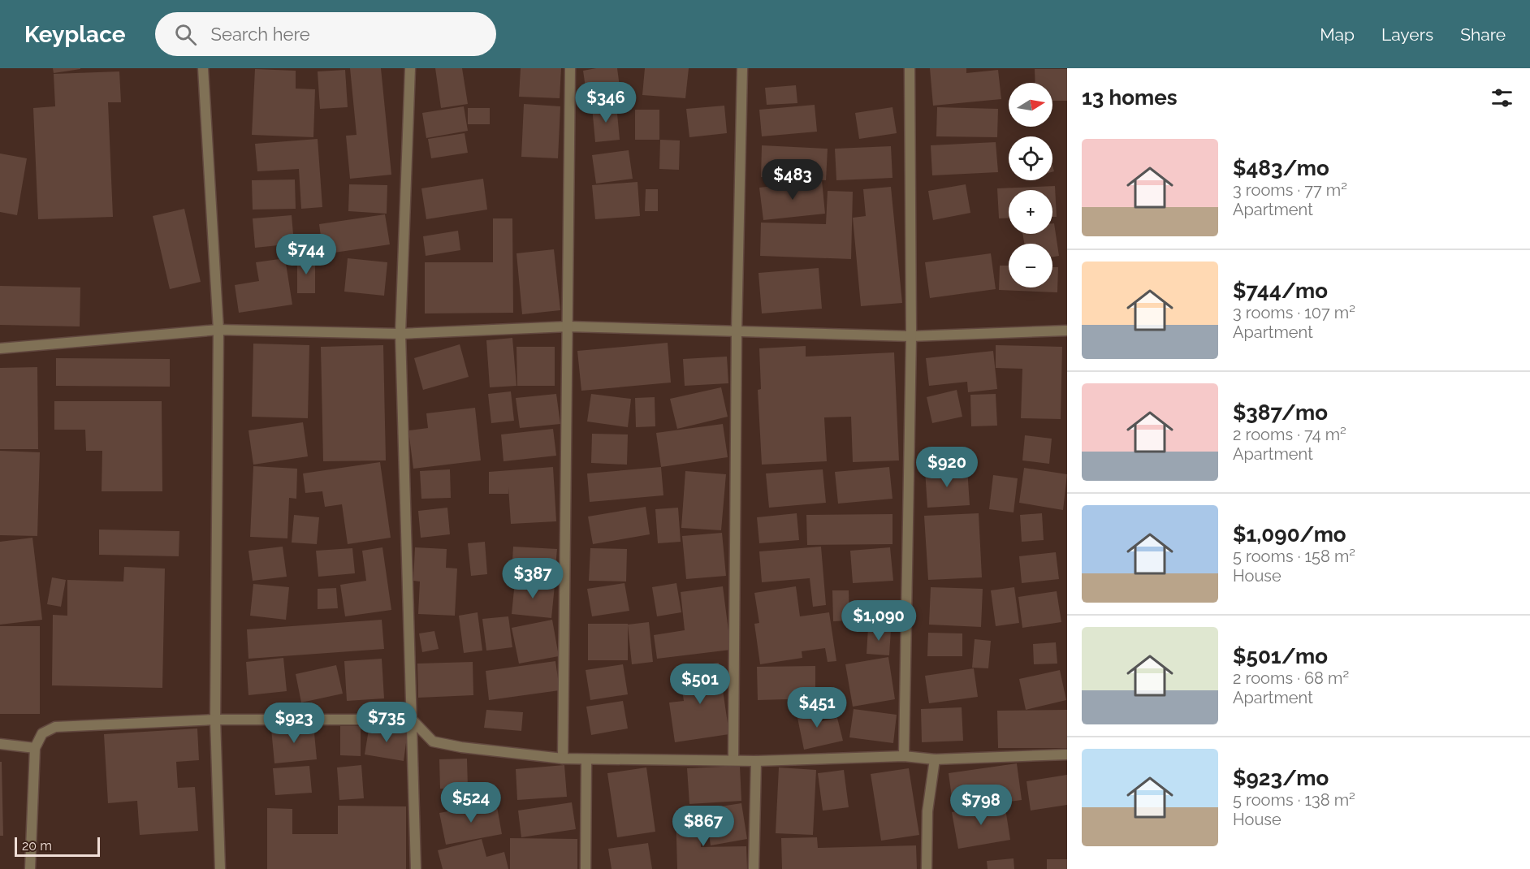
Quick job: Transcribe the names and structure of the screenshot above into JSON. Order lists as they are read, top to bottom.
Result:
{
  "scale_bar": "20 m",
  "north": "right",
  "page": {
    "header": "Keyplace",
    "search": "Search here",
    "nav": ["Map", "Layers", "Share"],
    "heading": "13 homes",
    "price": [
      "$346",
      "$483",
      "$744",
      "$920",
      "$387",
      "$1,090",
      "$501",
      "$451",
      "$735",
      "$923",
      "$524",
      "$798",
      "$867"
    ],
    "map_buttons": ["+", "−"],
    "list": [
      {
        "name": "$483/mo",
        "note": "3 rooms · 77 m² · Apartment"
      },
      {
        "name": "$744/mo",
        "note": "3 rooms · 107 m² · Apartment"
      },
      {
        "name": "$387/mo",
        "note": "2 rooms · 74 m² · Apartment"
      },
      {
        "name": "$1,090/mo",
        "note": "5 rooms · 158 m² · House"
      },
      {
        "name": "$501/mo",
        "note": "2 rooms · 68 m² · Apartment"
      },
      {
        "name": "$923/mo",
        "note": "5 rooms · 138 m² · House"
      }
    ],
    "scale": "20 m"
  }
}
